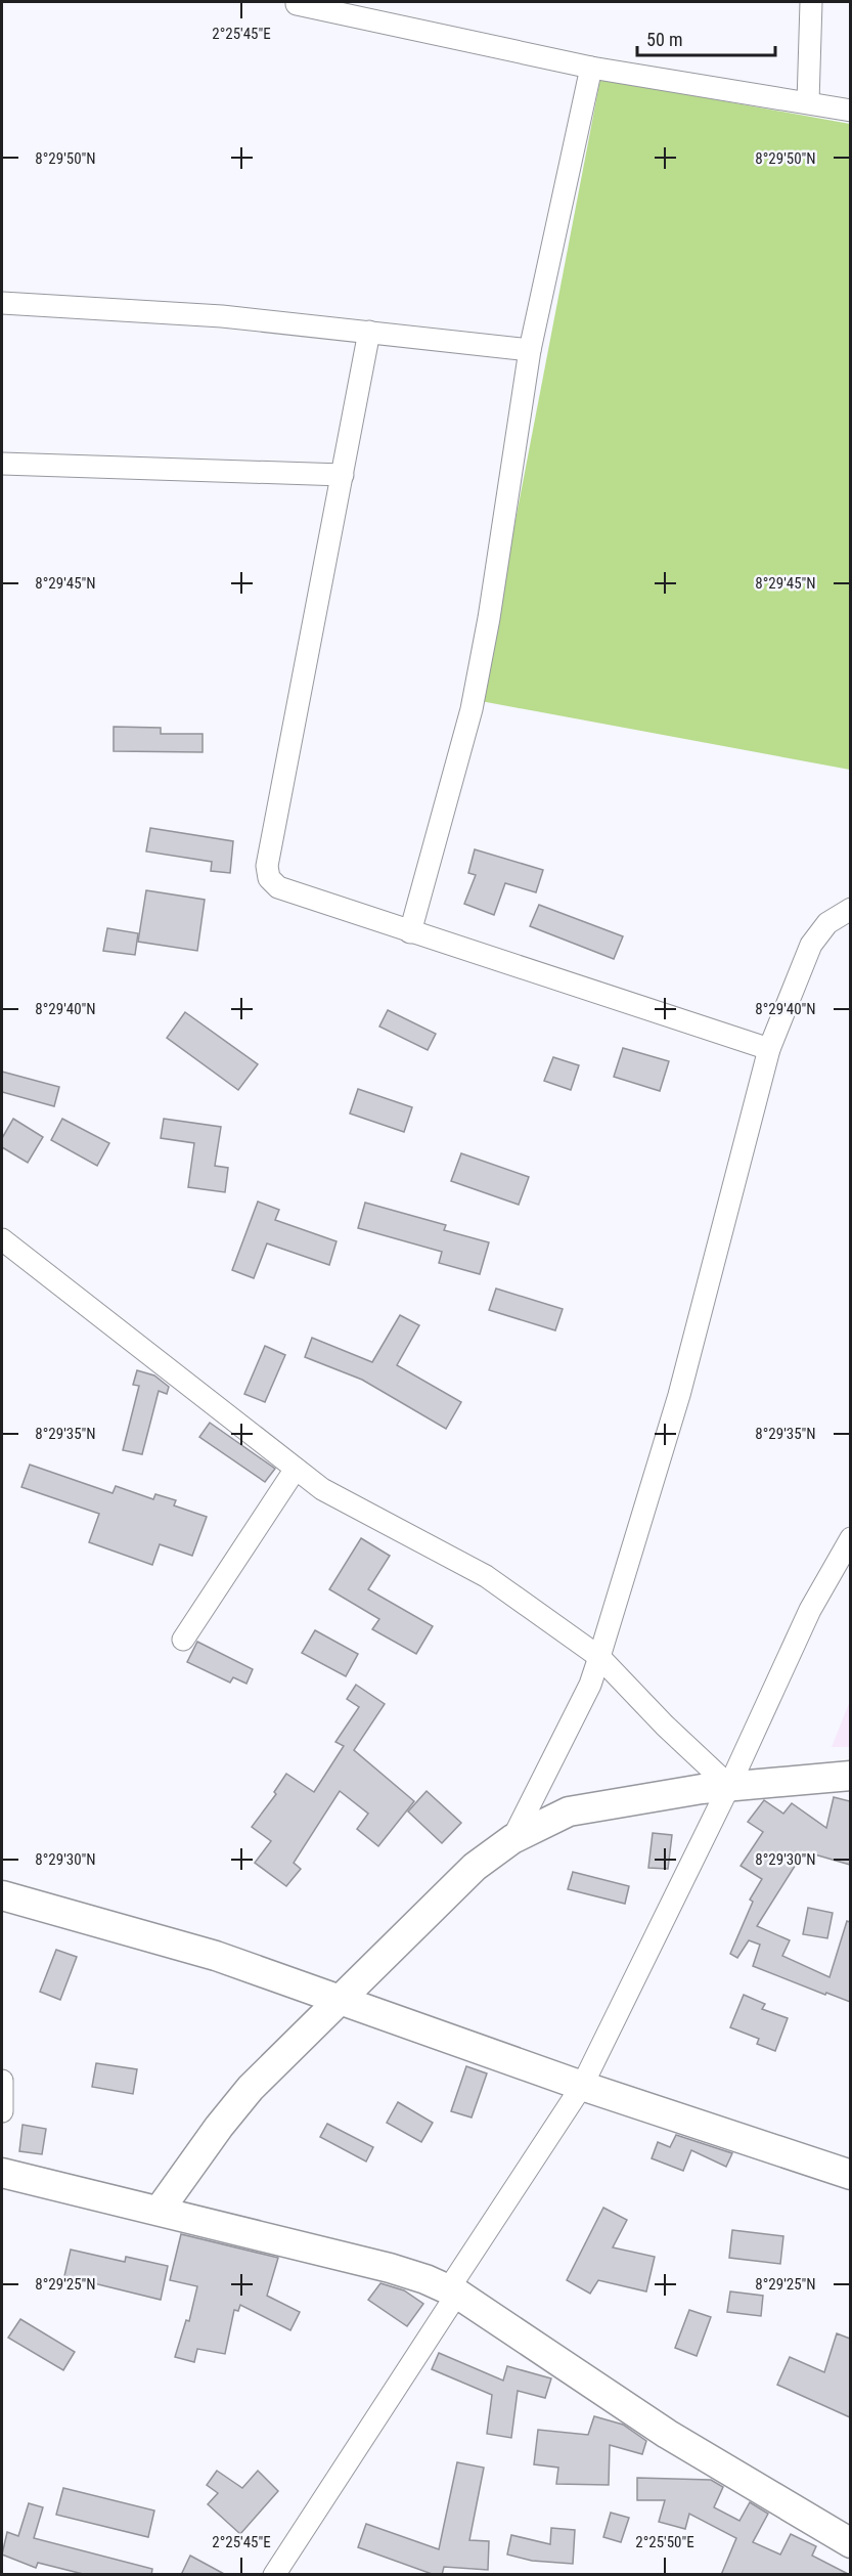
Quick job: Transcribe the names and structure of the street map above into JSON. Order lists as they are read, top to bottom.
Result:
{
  "scale_bar": "50 m",
  "coordinates": [
    "2°25'45\"E",
    "8°29'50\"N",
    "8°29'45\"N",
    "8°29'40\"N",
    "8°29'35\"N",
    "8°29'30\"N",
    "8°29'25\"N",
    "2°25'50\"E"
  ]
}
